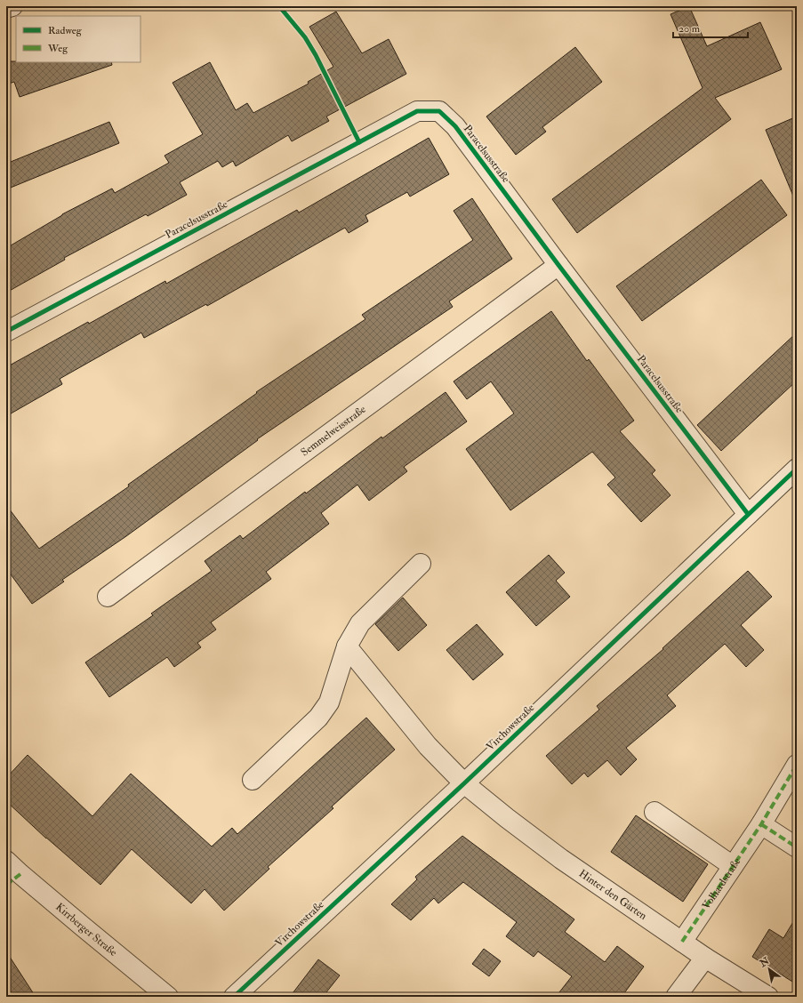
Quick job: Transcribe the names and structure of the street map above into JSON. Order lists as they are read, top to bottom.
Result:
{
  "streets": {
    "street": [
      "Paracelsusstraße",
      "Semmelweisstraße",
      "Virchowstraße",
      "Volhardstraße",
      "Hinter den Gärten",
      "Kirrberger Straße"
    ]
  },
  "crossings": [
    ["Paracelsusstraße", "Semmelweisstraße"],
    ["Paracelsusstraße", "Virchowstraße"],
    ["Virchowstraße", "Hinter den Gärten"],
    ["Volhardstraße", "Hinter den Gärten"]
  ],
  "legend": ["Radweg", "Weg"],
  "scale_bar": "20 m",
  "north": "top left"
}
